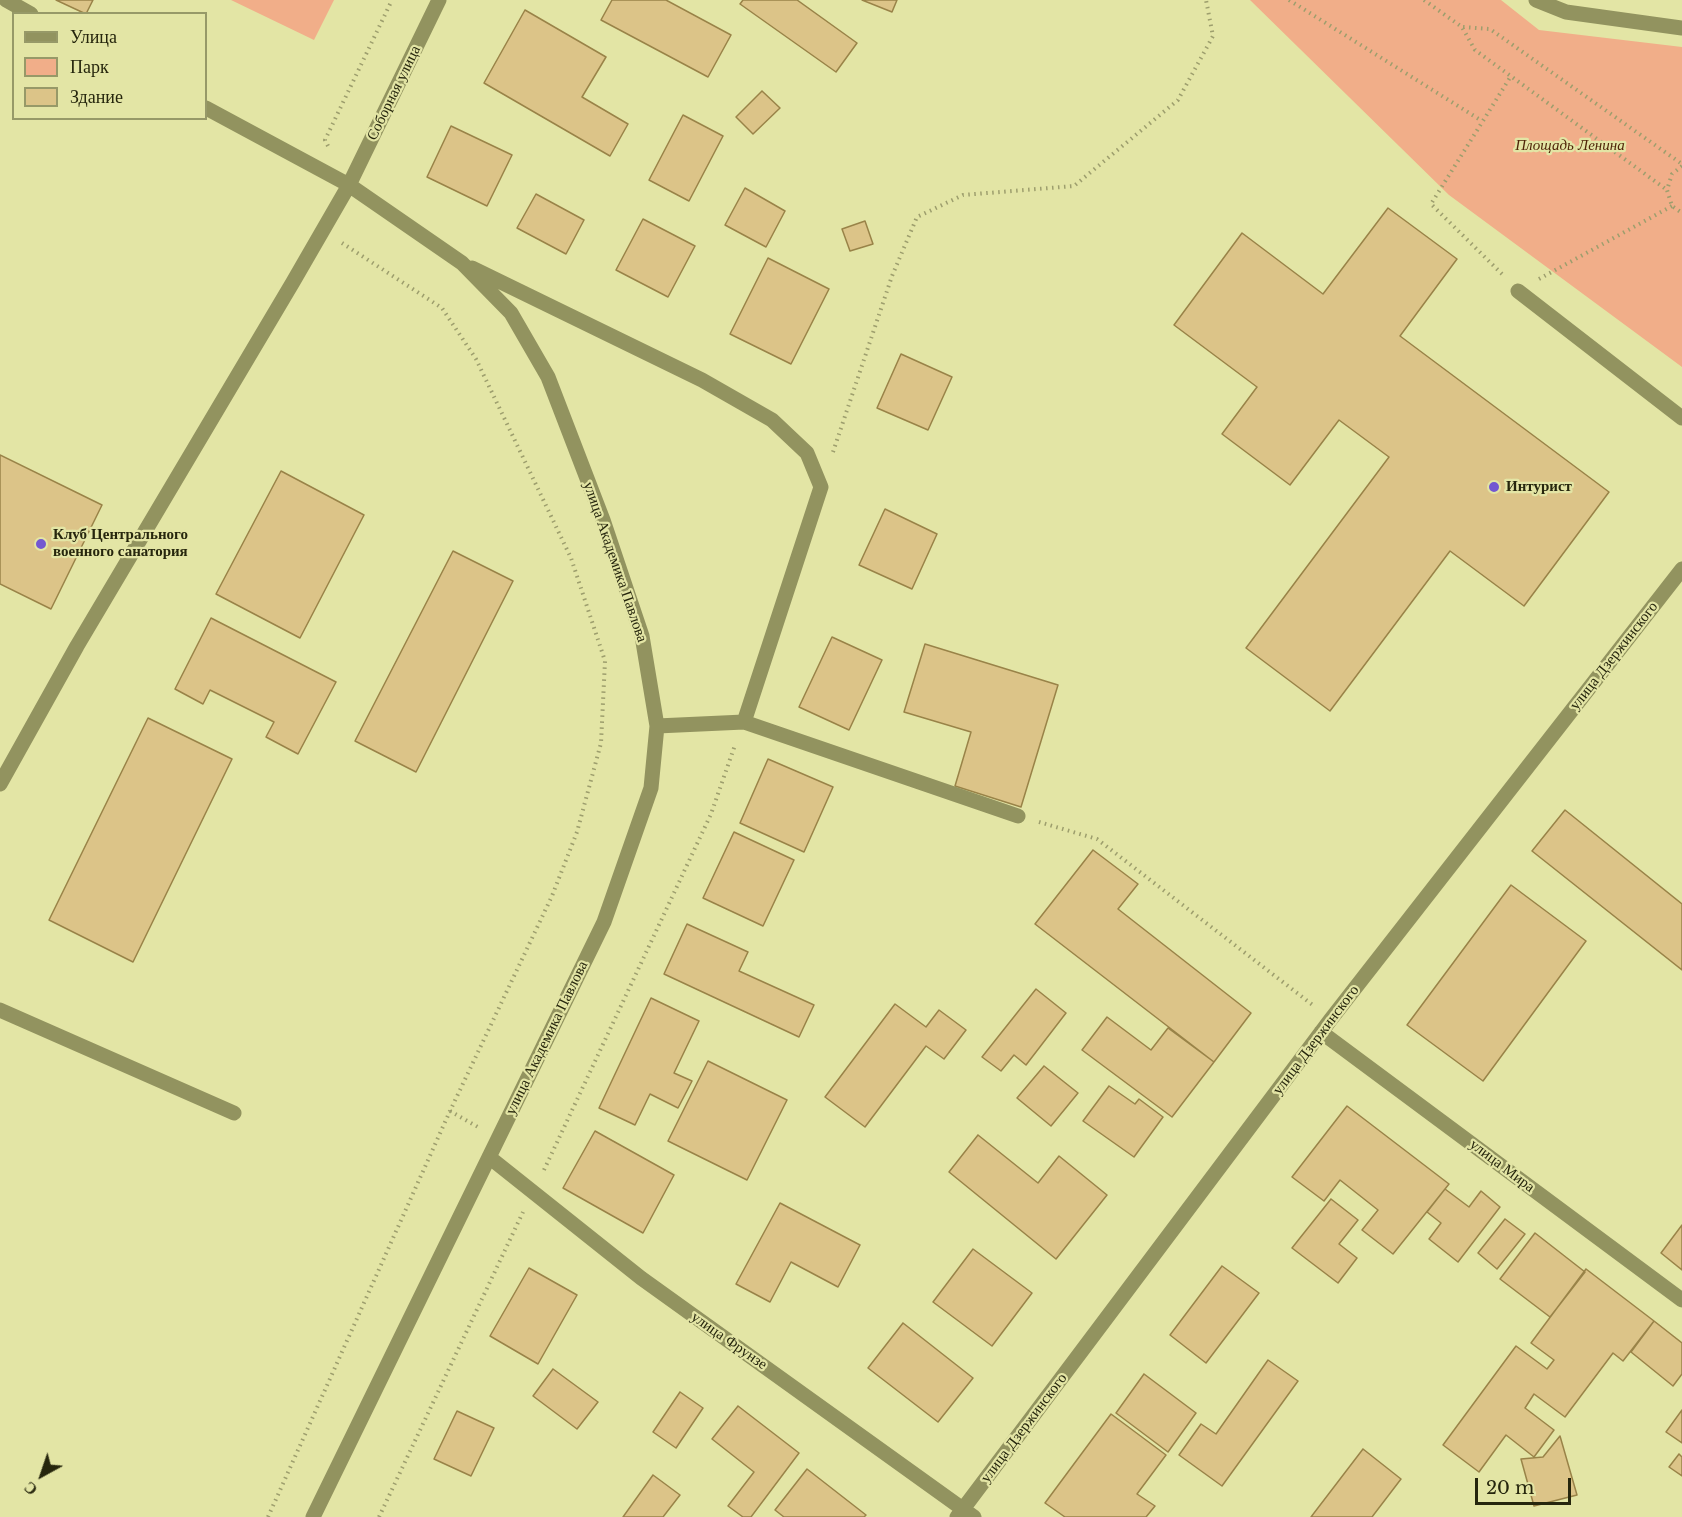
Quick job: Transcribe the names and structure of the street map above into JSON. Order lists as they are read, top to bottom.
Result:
{
  "streets": {
    "street": [
      "Соборная улица",
      "улица Академика Павлова",
      "улица Дзержинского",
      "улица Мира",
      "улица Фрунзе"
    ]
  },
  "crossings": [
    ["Соборная улица", "улица Академика Павлова"],
    ["улица Академика Павлова", "улица Фрунзе"],
    ["улица Дзержинского", "улица Мира"],
    ["улица Дзержинского", "улица Фрунзе"]
  ],
  "parks": ["Площадь Ленина"],
  "places": ["Интурист", "Клуб Центрального военного санатория"],
  "legend": ["Улица", "Парк", "Здание"],
  "scale_bar": "20 m",
  "north": "bottom left"
}
